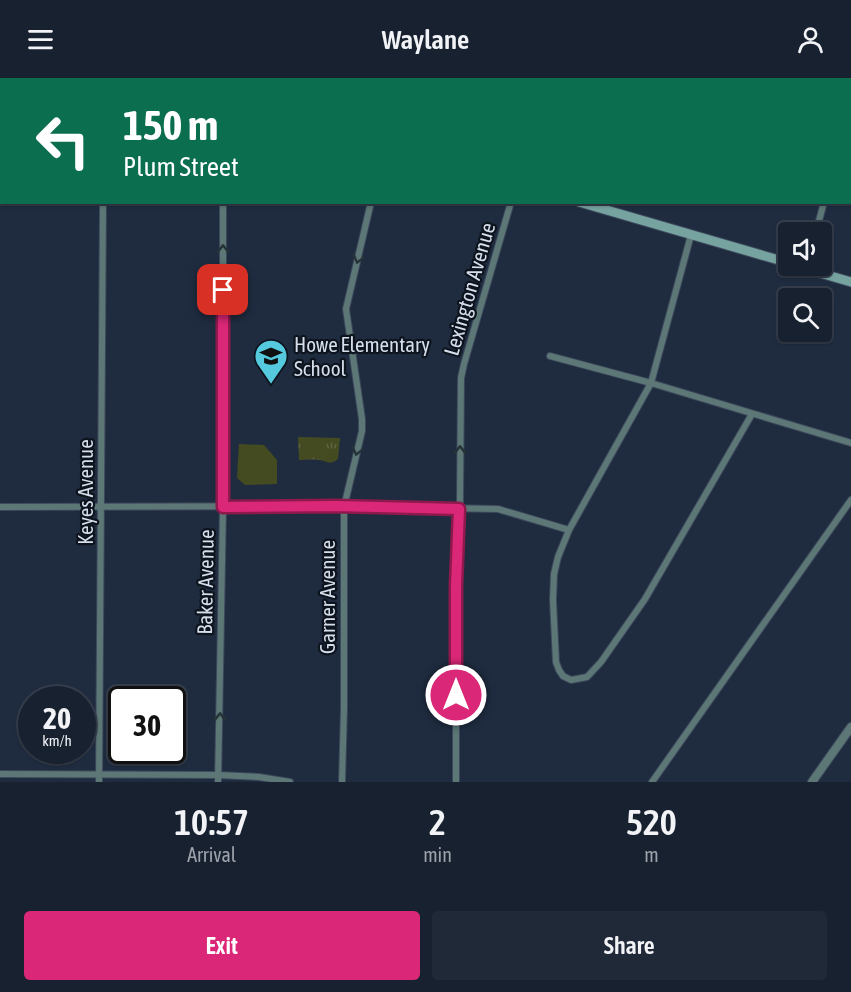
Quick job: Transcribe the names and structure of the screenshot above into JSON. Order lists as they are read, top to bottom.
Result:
{
  "streets": {
    "street": [
      "Lexington Avenue",
      "Keyes Avenue",
      "Baker Avenue",
      "Garner Avenue"
    ]
  },
  "one_way": ["Lexington Avenue", "Baker Avenue", "Garner Avenue"],
  "places": {
    "school or university": ["Howe Elementary School"]
  },
  "page": {
    "header": "Waylane",
    "turn": ["150 m", "Plum Street"],
    "speed": "20 km/h",
    "limit": "30",
    "eta": [
      "10:57",
      "Arrival",
      "2",
      "min",
      "520",
      "m"
    ],
    "buttons": ["Exit", "Share"]
  }
}
